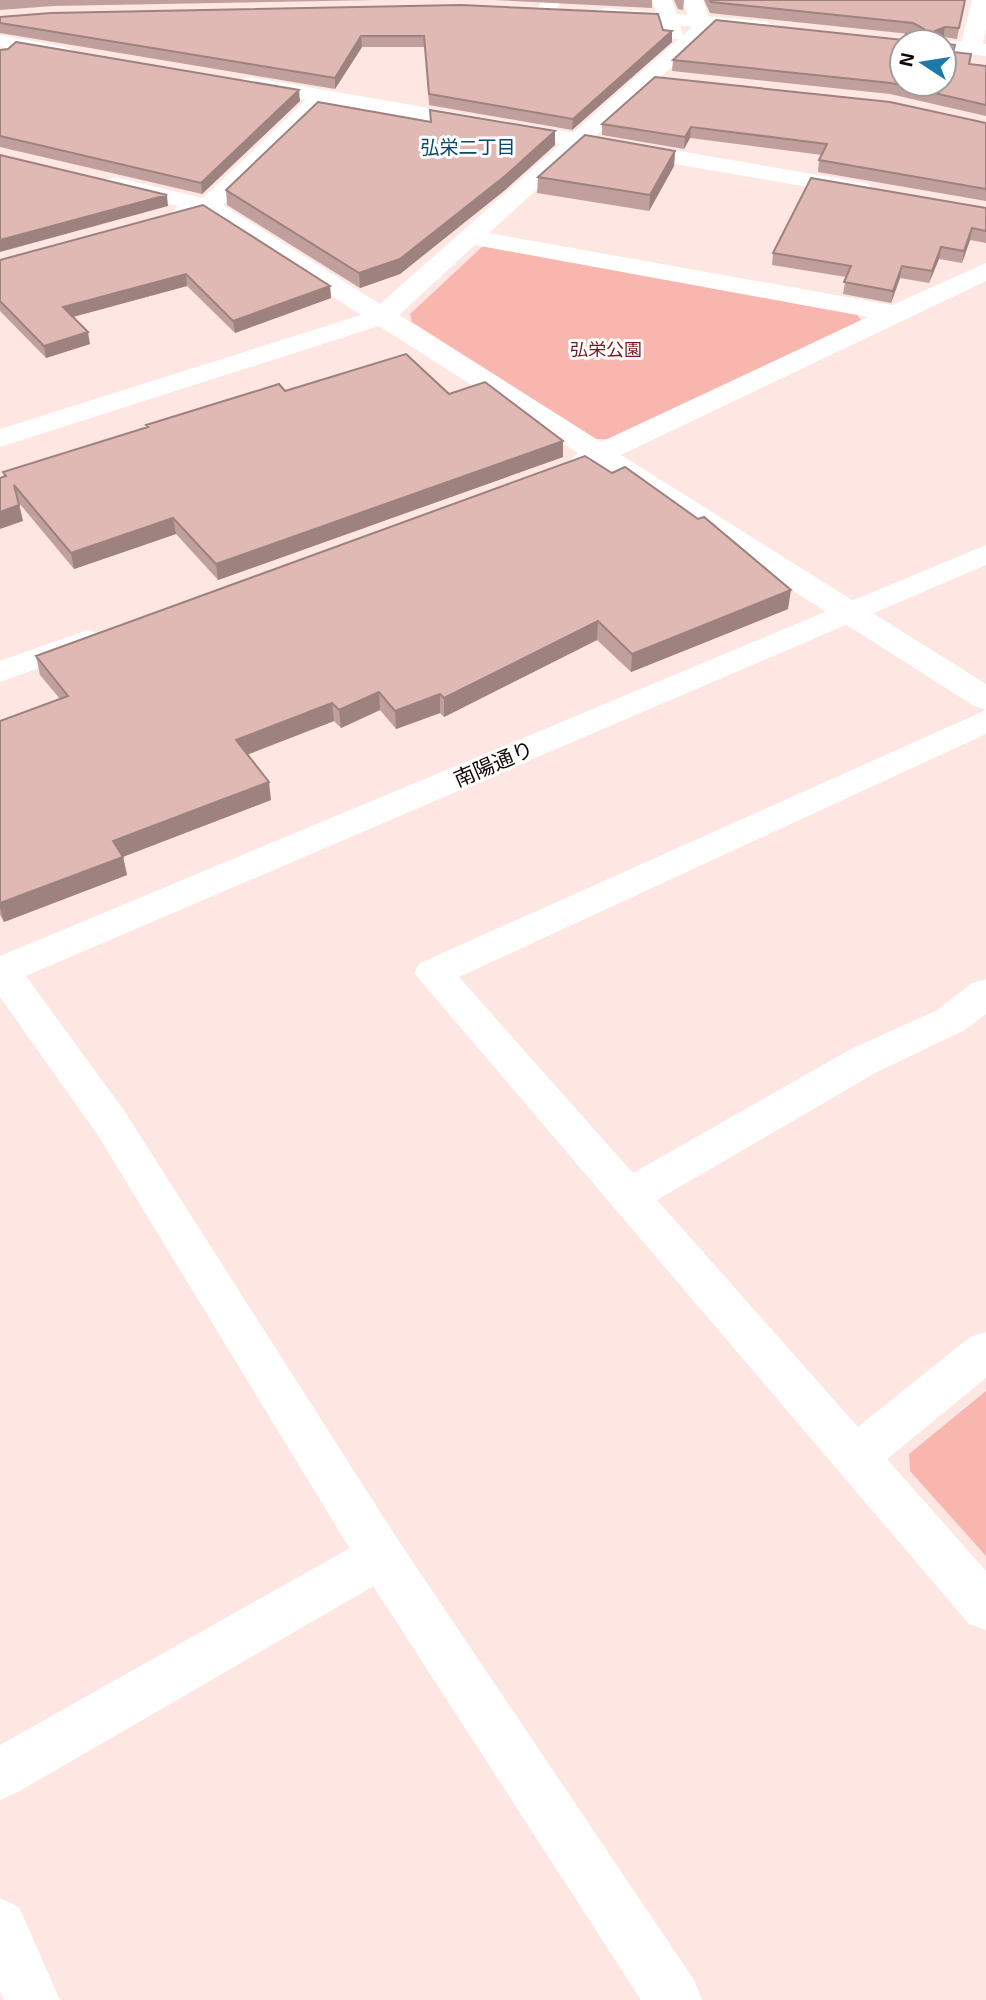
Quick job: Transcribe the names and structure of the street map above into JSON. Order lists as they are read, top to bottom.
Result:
{
  "streets": {
    "street": ["南陽通り"]
  },
  "districts": ["弘栄二丁目"],
  "parks": ["弘栄公園"],
  "north": "left"
}
